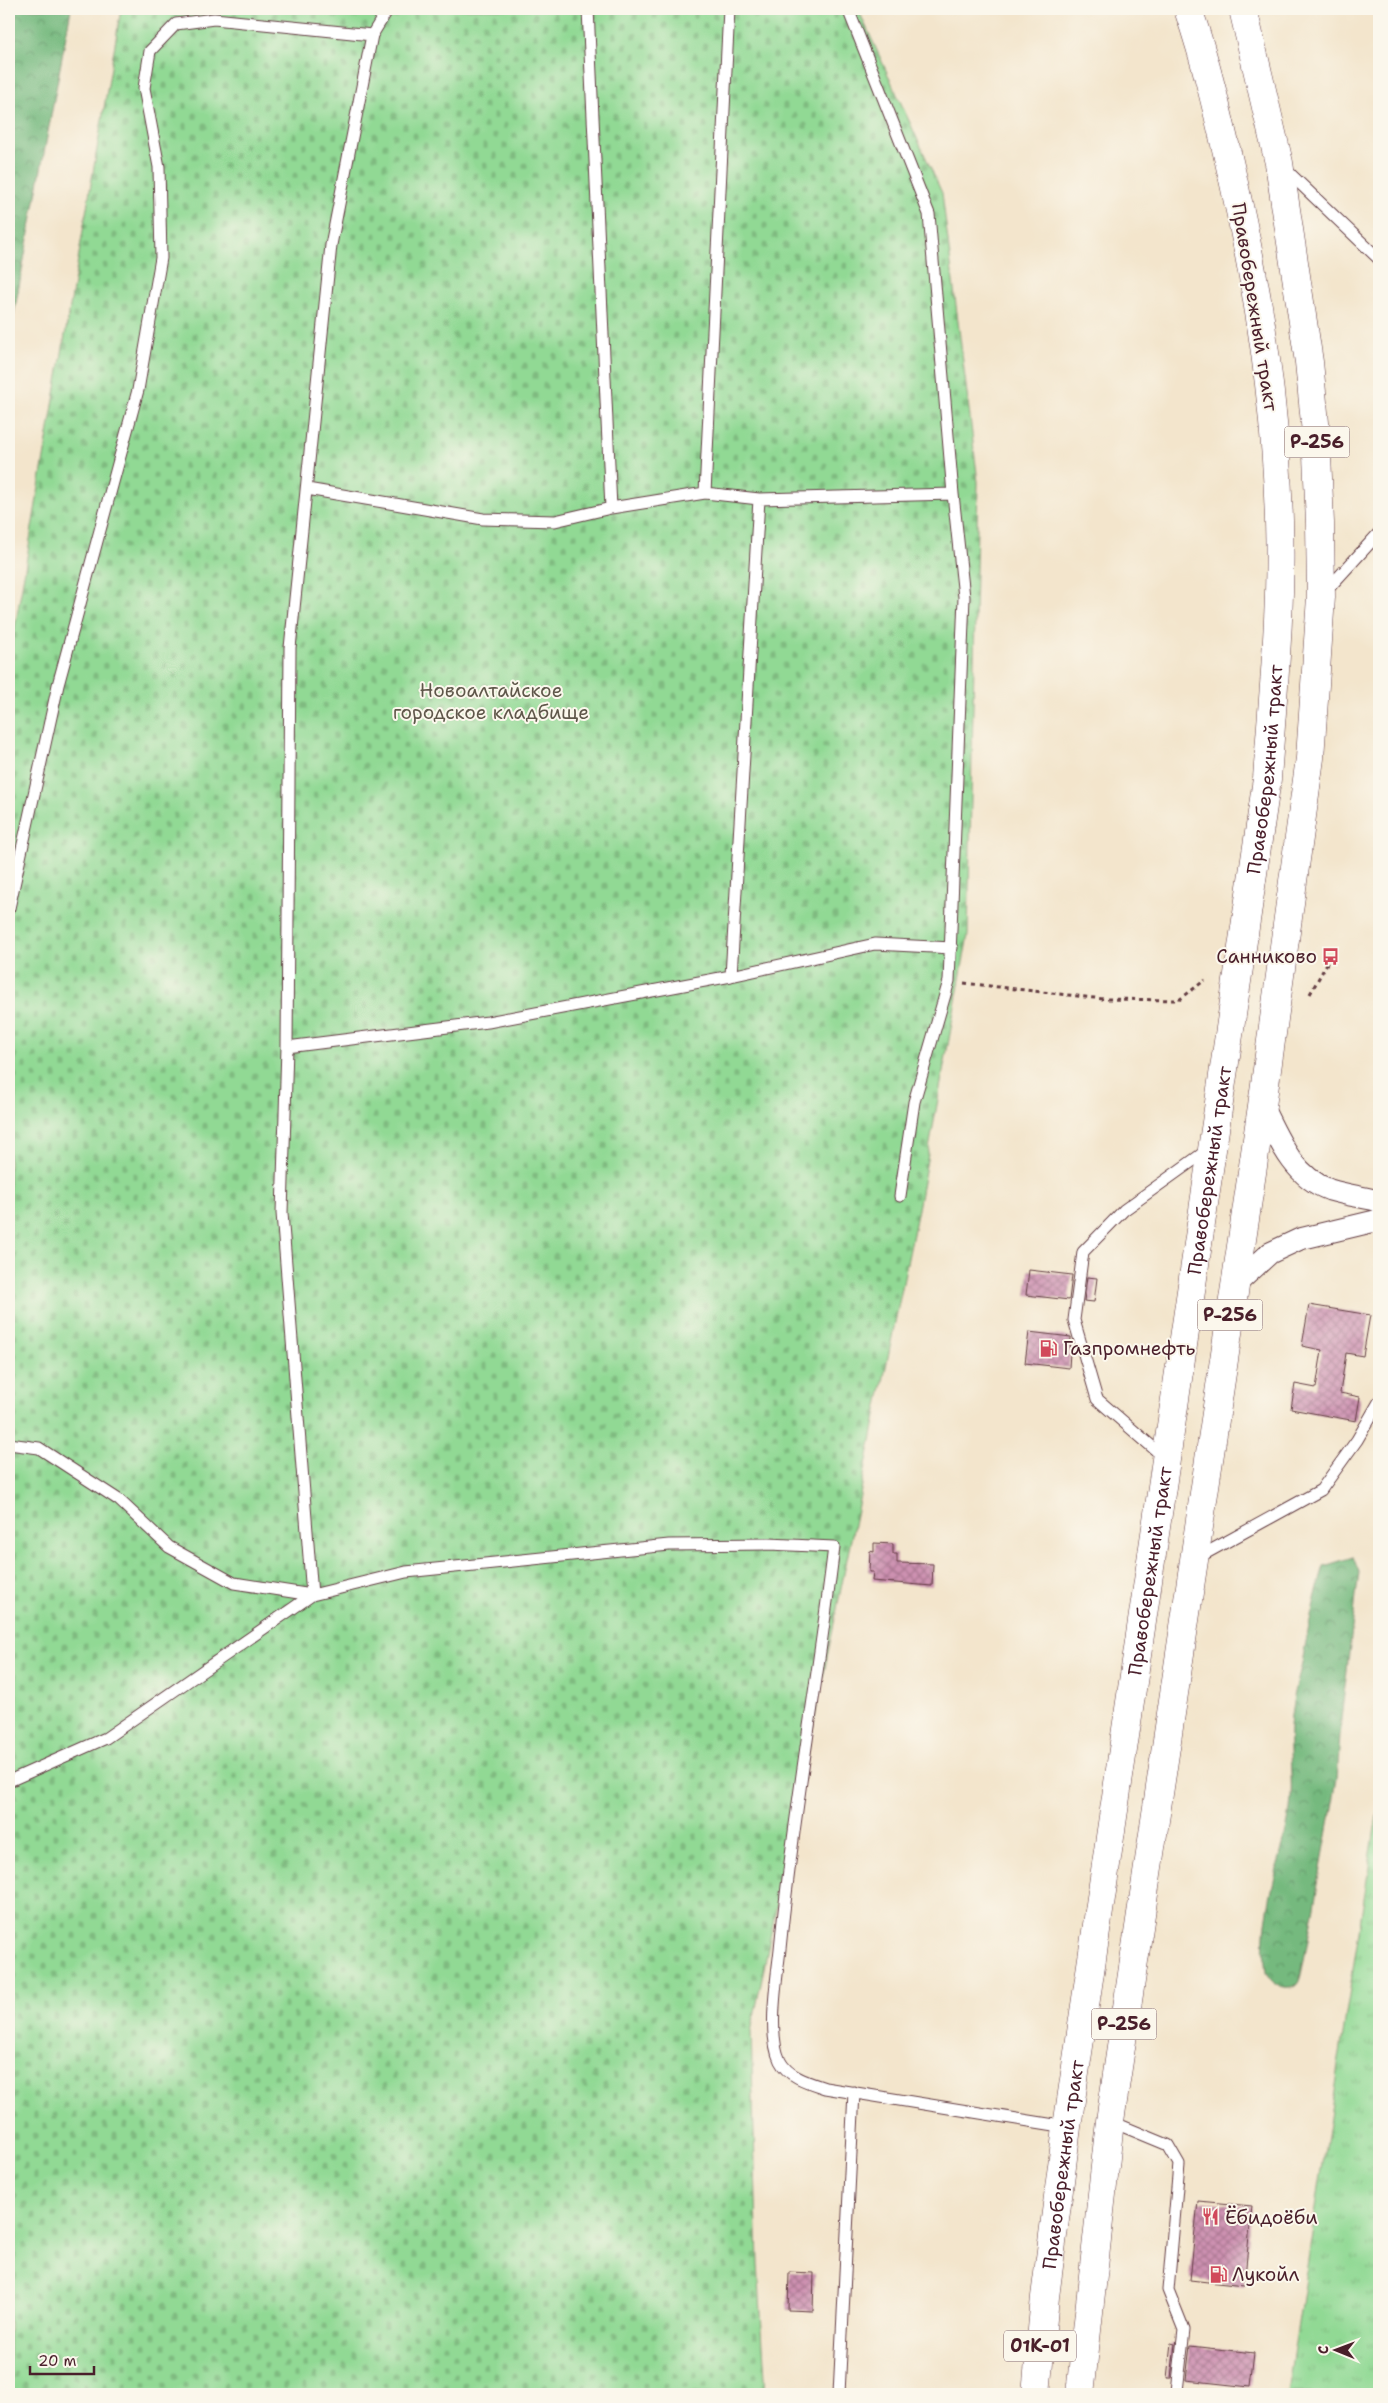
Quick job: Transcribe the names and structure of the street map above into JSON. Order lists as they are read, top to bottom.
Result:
{
  "streets": {
    "highway": ["Правобережный тракт", "Р-256", "01К-01"]
  },
  "crossings": [
    ["Р-256", "01К-01"]
  ],
  "parks": ["Новоалтайское городское кладбище"],
  "places": {
    "bus stop": ["Санниково"],
    "fuel station": ["Газпромнефть", "Лукойл"],
    "restaurant": ["Ёбидоёби"]
  },
  "scale_bar": "20 m",
  "north": "left"
}
